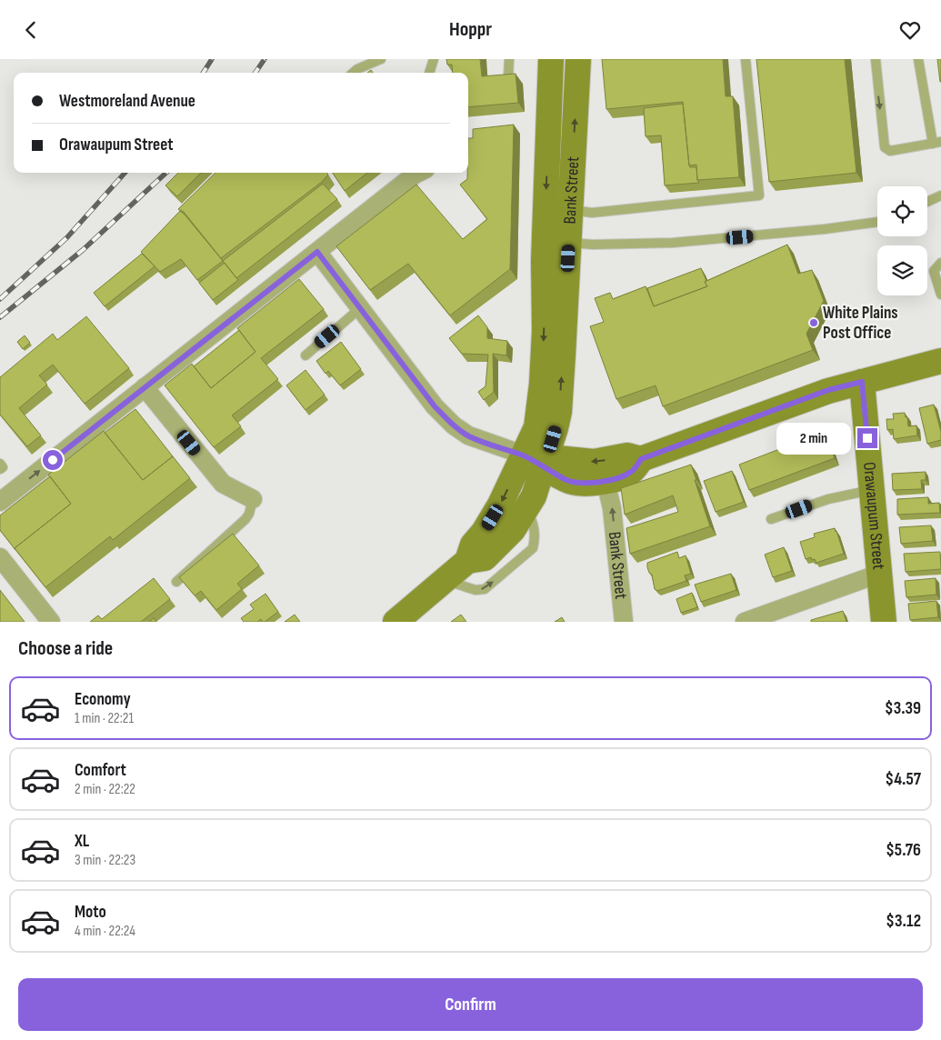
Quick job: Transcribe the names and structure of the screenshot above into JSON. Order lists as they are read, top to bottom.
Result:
{
  "streets": {
    "street": ["Bank Street", "Orawaupum Street"]
  },
  "places": ["White Plains Post Office"],
  "page": {
    "header": "Hoppr",
    "banner": ["Westmoreland Avenue", "Orawaupum Street"],
    "bubble": "2 min",
    "heading": "Choose a ride",
    "list": [
      {
        "name": "Economy",
        "note": "1 min · 22:21",
        "value": "$3.39"
      },
      {
        "name": "Comfort",
        "note": "2 min · 22:22",
        "value": "$4.57"
      },
      {
        "name": "XL",
        "note": "3 min · 22:23",
        "value": "$5.76"
      },
      {
        "name": "Moto",
        "note": "4 min · 22:24",
        "value": "$3.12"
      }
    ],
    "buttons": "Confirm"
  }
}
